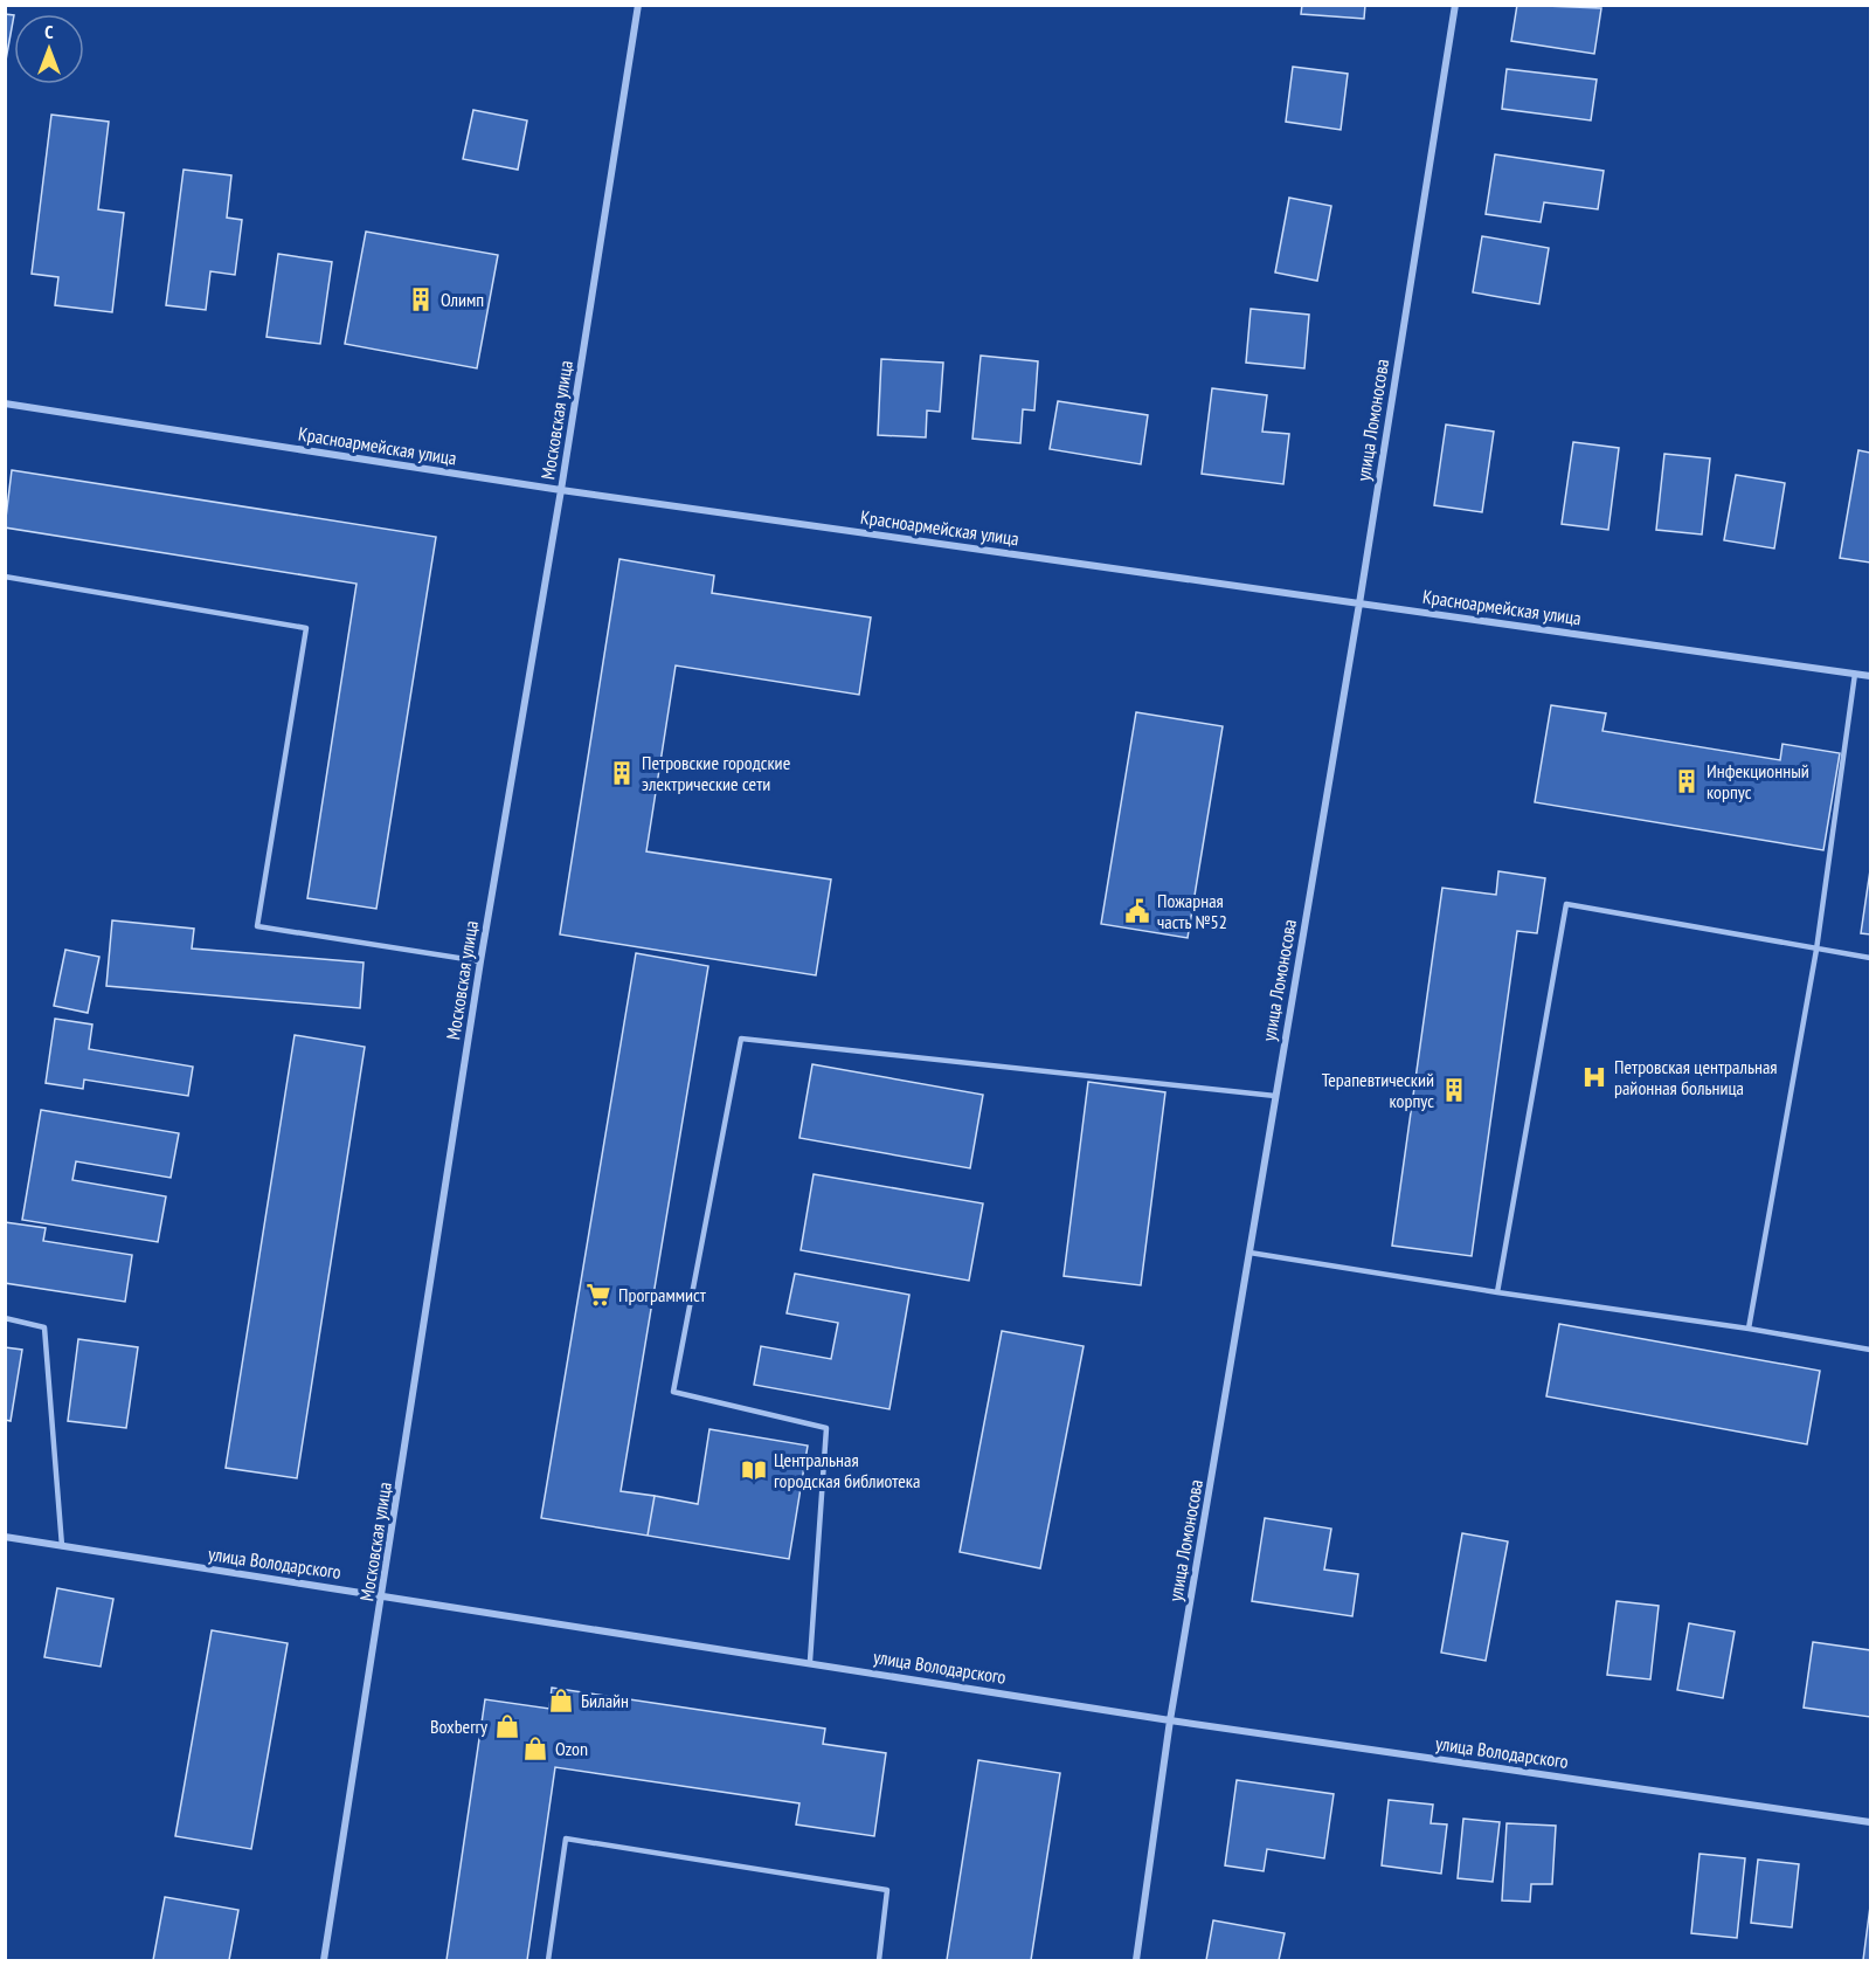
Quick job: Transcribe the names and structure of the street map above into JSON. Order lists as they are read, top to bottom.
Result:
{
  "streets": {
    "street": [
      "Московская улица",
      "улица Ломоносова",
      "Красноармейская улица",
      "улица Володарского"
    ]
  },
  "crossings": [
    ["Московская улица", "Красноармейская улица"],
    ["Московская улица", "улица Володарского"],
    ["улица Ломоносова", "Красноармейская улица"],
    ["улица Ломоносова", "улица Володарского"]
  ],
  "places": {
    "building": [
      "Олимп",
      "Петровские городские электрические сети",
      "Инфекционный корпус",
      "Терапевтический корпус"
    ],
    "public building": ["Пожарная часть №52"],
    "hospital": ["Петровская центральная районная больница"],
    "supermarket": ["Программист"],
    "library": ["Центральная городская библиотека"],
    "shop": ["Билайн", "Boxberry", "Ozon"]
  },
  "north": "top"
}
